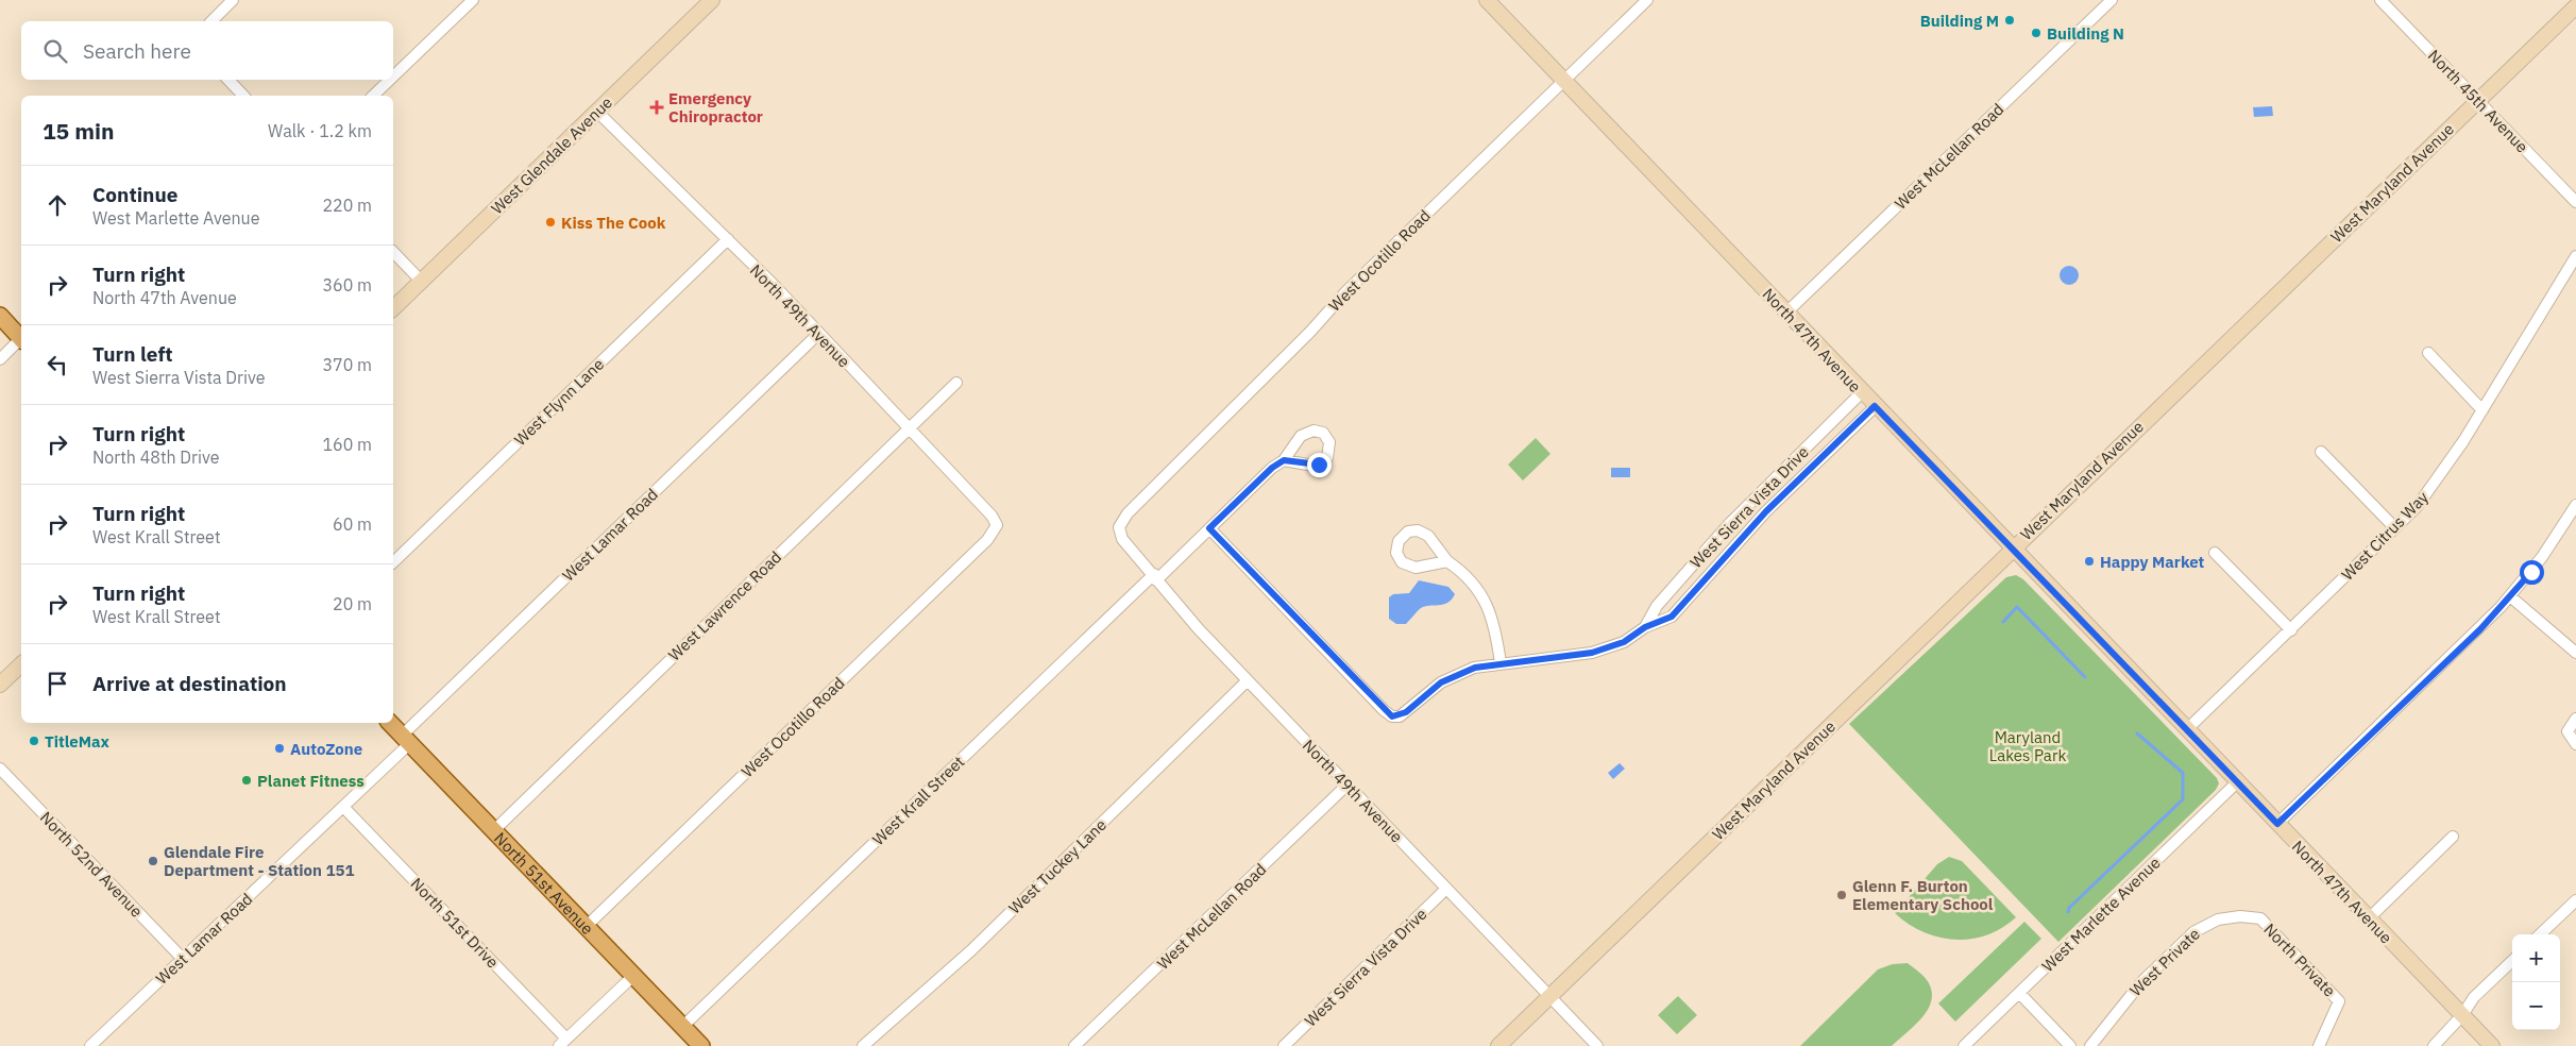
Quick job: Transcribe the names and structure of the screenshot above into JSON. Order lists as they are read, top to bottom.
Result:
{
  "streets": {
    "main road": ["North 51st Avenue"],
    "street": [
      "North 45th Avenue",
      "West Glendale Avenue",
      "West McLellan Road",
      "West Maryland Avenue",
      "West Ocotillo Road",
      "North 49th Avenue",
      "North 47th Avenue",
      "West Flynn Lane",
      "West Sierra Vista Drive",
      "West Lamar Road",
      "West Citrus Way",
      "West Lawrence Road",
      "West Krall Street",
      "North 52nd Avenue",
      "West Tuckey Lane",
      "West Marlette Avenue",
      "North 51st Drive",
      "North Private",
      "West Private"
    ]
  },
  "crossings": [
    ["North 45th Avenue", "West Maryland Avenue"],
    ["West Glendale Avenue", "North 49th Avenue"],
    ["West McLellan Road", "North 49th Avenue"],
    ["West McLellan Road", "North 47th Avenue"],
    ["West Maryland Avenue", "North 49th Avenue"],
    ["West Maryland Avenue", "North 47th Avenue"],
    ["West Ocotillo Road", "North 49th Avenue"],
    ["West Ocotillo Road", "North 47th Avenue"],
    ["West Ocotillo Road", "North 51st Avenue"],
    ["North 49th Avenue", "West Flynn Lane"],
    ["North 49th Avenue", "West Sierra Vista Drive"],
    ["North 49th Avenue", "West Lamar Road"],
    ["North 49th Avenue", "West Lawrence Road"],
    ["North 49th Avenue", "West Krall Street"],
    ["North 49th Avenue", "West Tuckey Lane"],
    ["North 47th Avenue", "West Sierra Vista Drive"],
    ["North 47th Avenue", "West Citrus Way"],
    ["North 47th Avenue", "West Marlette Avenue"],
    ["West Sierra Vista Drive", "West Krall Street"],
    ["West Lamar Road", "North 52nd Avenue"],
    ["West Lamar Road", "North 51st Avenue"],
    ["West Lamar Road", "North 51st Drive"],
    ["West Lawrence Road", "North 51st Avenue"],
    ["West Krall Street", "North 51st Avenue"],
    ["North Private", "West Private"]
  ],
  "parks": ["Maryland Lakes Park"],
  "places": {
    "other": [
      "Building M",
      "Building N",
      "Kiss The Cook",
      "Happy Market",
      "TitleMax",
      "AutoZone",
      "Planet Fitness",
      "Glendale Fire Department - Station 151",
      "Glenn F. Burton Elementary School"
    ],
    "health": ["Emergency Chiropractor"]
  },
  "page": {
    "search": "Search here",
    "heading": ["15 min", "Walk · 1.2 km"],
    "list": [
      ["Continue", "West Marlette Avenue", "220 m"],
      ["Turn right", "North 47th Avenue", "360 m"],
      ["Turn left", "West Sierra Vista Drive", "370 m"],
      ["Turn right", "North 48th Drive", "160 m"],
      ["Turn right", "West Krall Street", "60 m"],
      ["Turn right", "West Krall Street", "20 m"],
      "Arrive at destination"
    ],
    "map_buttons": ["+", "−"]
  }
}
